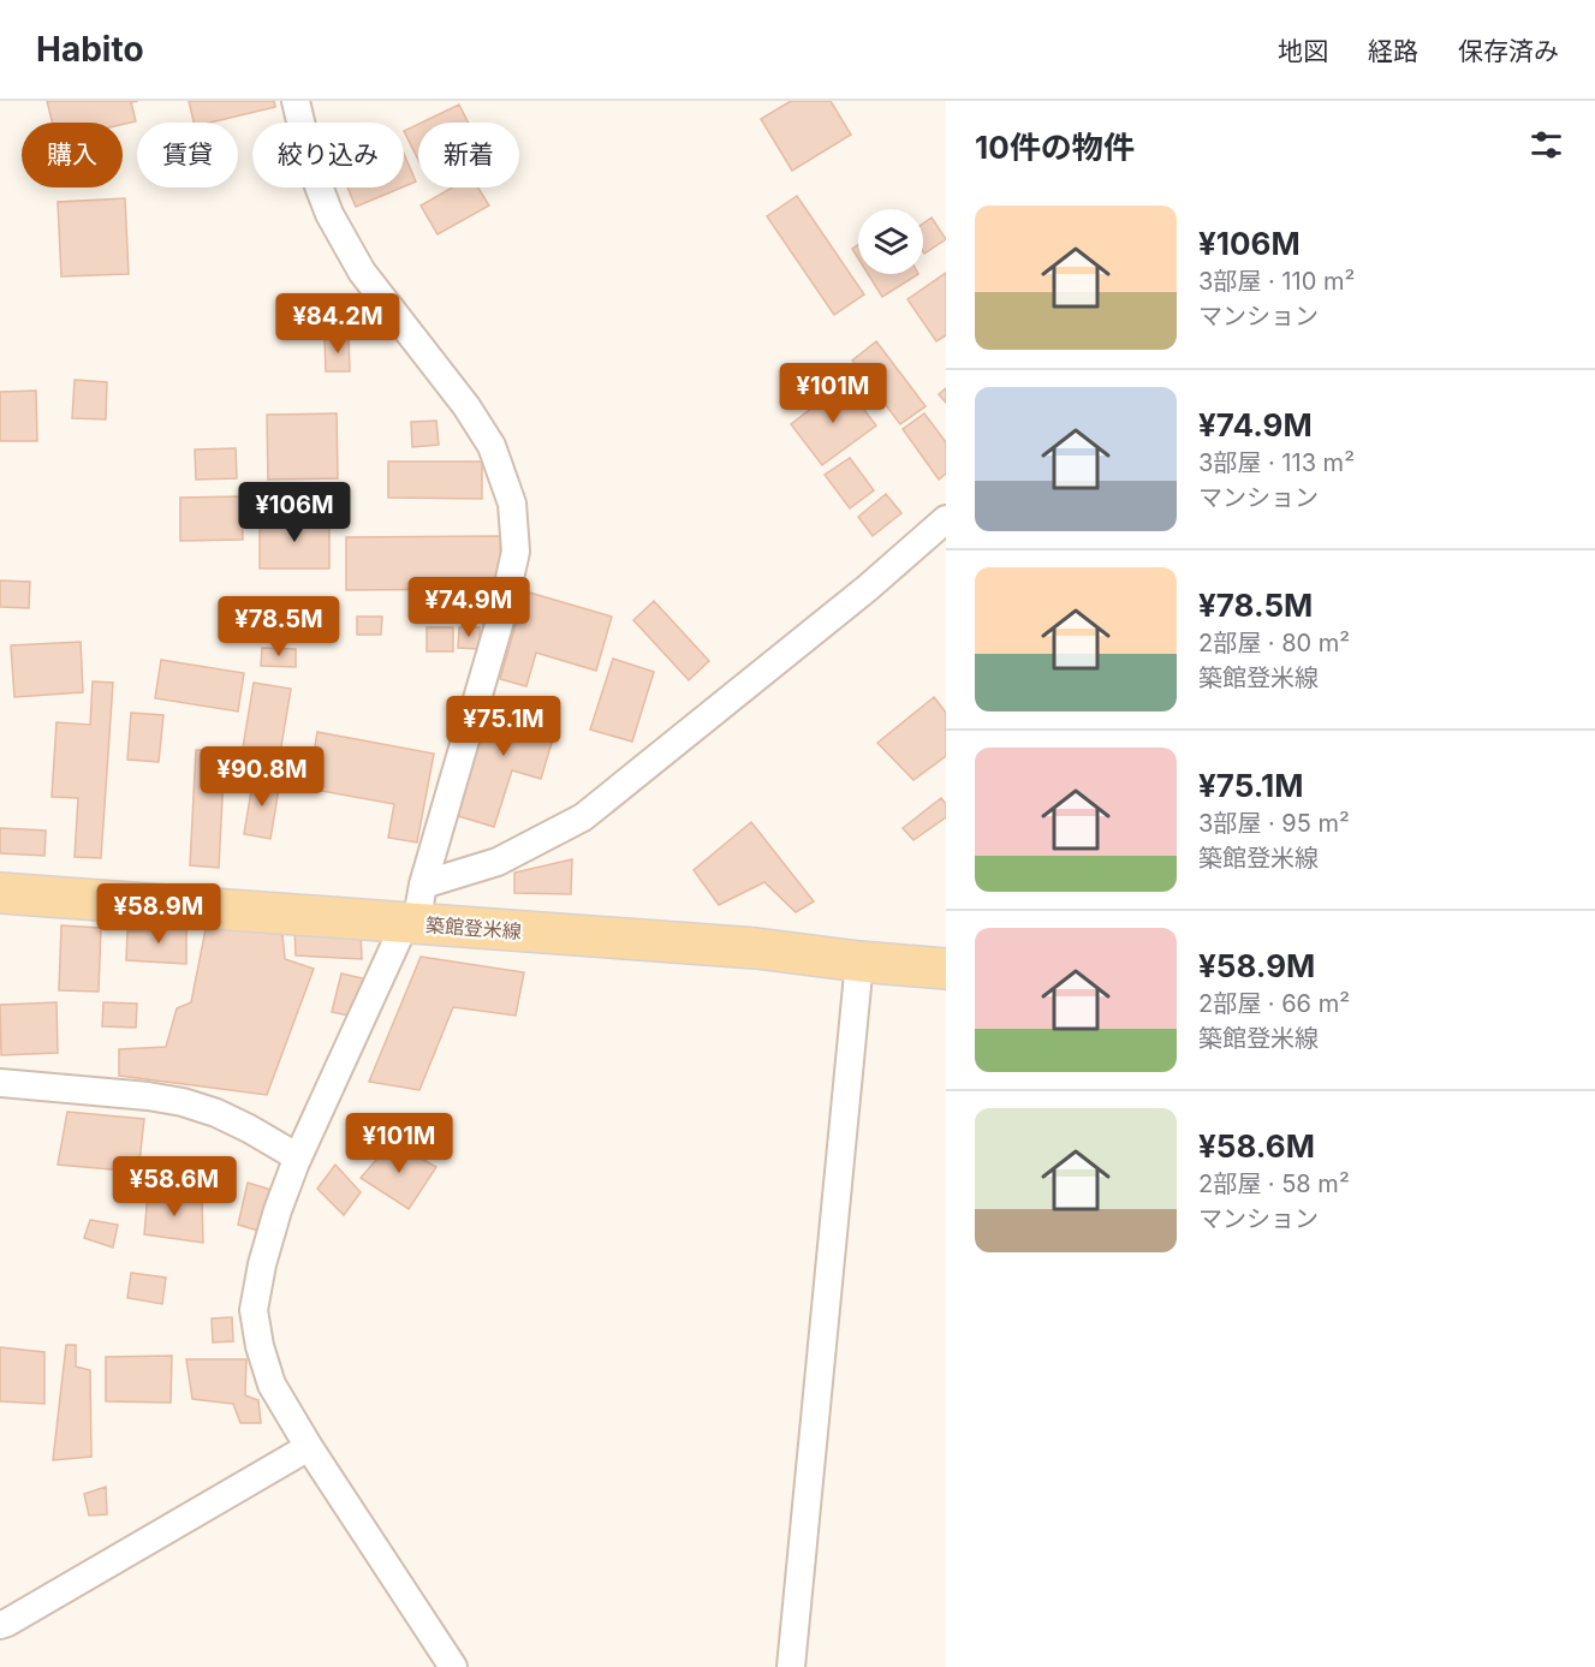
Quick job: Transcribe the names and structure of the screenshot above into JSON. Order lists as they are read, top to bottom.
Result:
{
  "streets": {
    "main road": ["築館登米線"]
  },
  "page": {
    "header": "Habito",
    "nav": ["地図", "経路", "保存済み"],
    "heading": "10件の物件",
    "chip": [
      "購入",
      "賃貸",
      "絞り込み",
      "新着"
    ],
    "list": [
      {
        "name": "¥106M",
        "note": "3部屋 · 110 m² · マンション"
      },
      {
        "name": "¥74.9M",
        "note": "3部屋 · 113 m² · マンション"
      },
      {
        "name": "¥78.5M",
        "note": "2部屋 · 80 m² · 築館登米線"
      },
      {
        "name": "¥75.1M",
        "note": "3部屋 · 95 m² · 築館登米線"
      },
      {
        "name": "¥58.9M",
        "note": "2部屋 · 66 m² · 築館登米線"
      },
      {
        "name": "¥58.6M",
        "note": "2部屋 · 58 m² · マンション"
      }
    ],
    "price": [
      "¥84.2M",
      "¥101M",
      "¥106M",
      "¥74.9M",
      "¥78.5M",
      "¥75.1M",
      "¥90.8M",
      "¥58.9M",
      "¥101M",
      "¥58.6M"
    ]
  }
}
